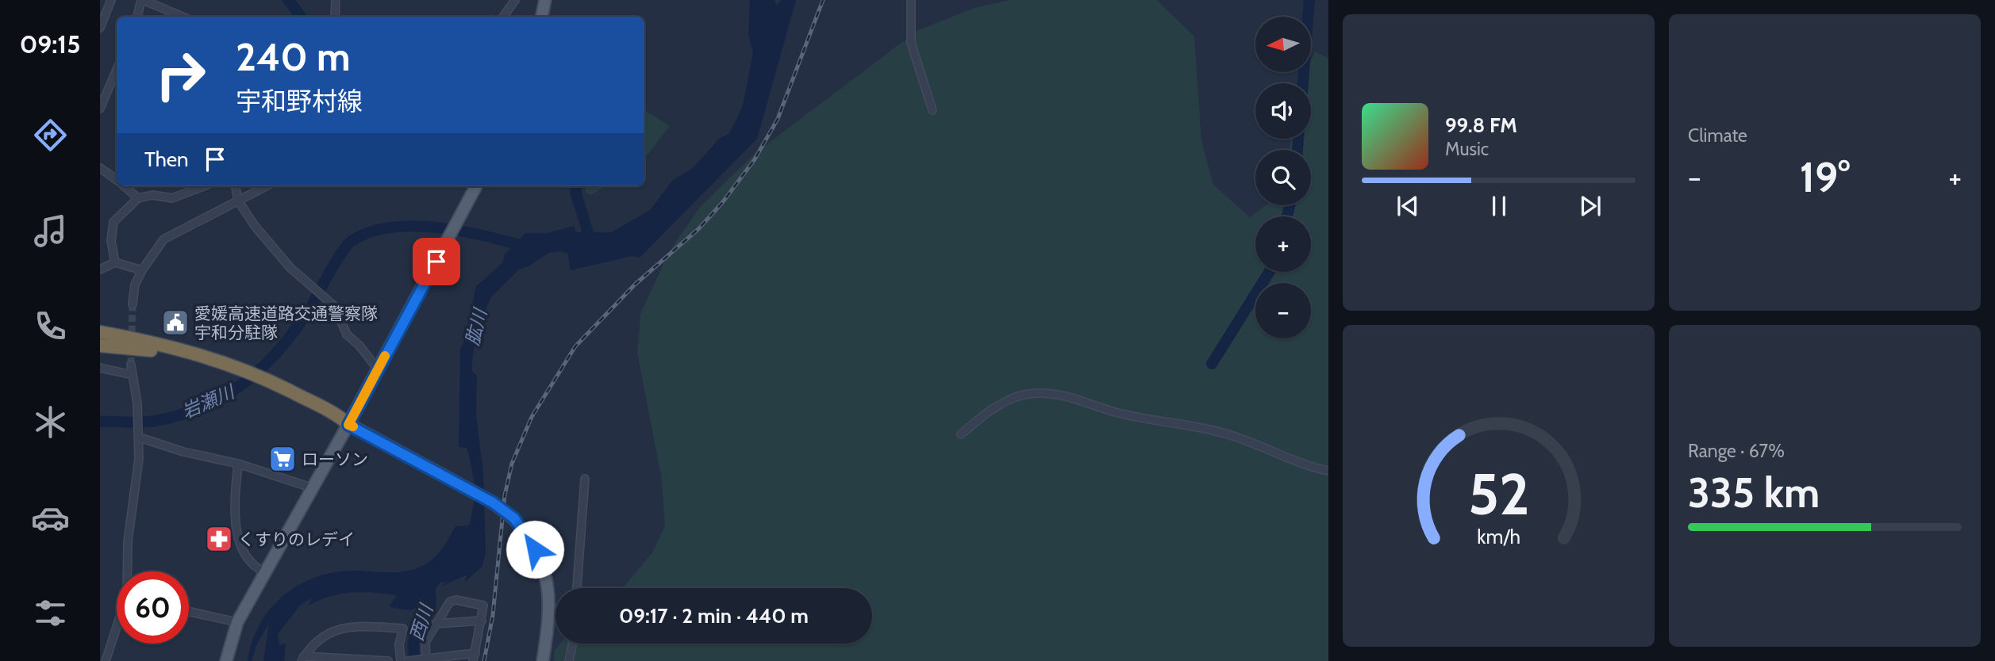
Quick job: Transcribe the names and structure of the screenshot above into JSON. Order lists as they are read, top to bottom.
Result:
{
  "water": ["肱川", "岩瀬川", "西川"],
  "places": {
    "public building": ["愛媛高速道路交通警察隊 宇和分駐隊"],
    "supermarket": ["ローソン"],
    "pharmacy": ["くすりのレデイ"]
  },
  "north": "left",
  "page": {
    "tabs": "09:15",
    "tile": [
      "Climate",
      ["Range · 67%", "335 km"]
    ],
    "map_buttons": ["+", "−"],
    "turn": ["240 m", "宇和野村線"],
    "song": ["99.8 FM", "Music"],
    "then": "Then",
    "heat": ["−", "19°", "+"],
    "limit": "60",
    "trip": "09:17 · 2 min · 440 m",
    "gauge": ["52", "km/h"]
  }
}
